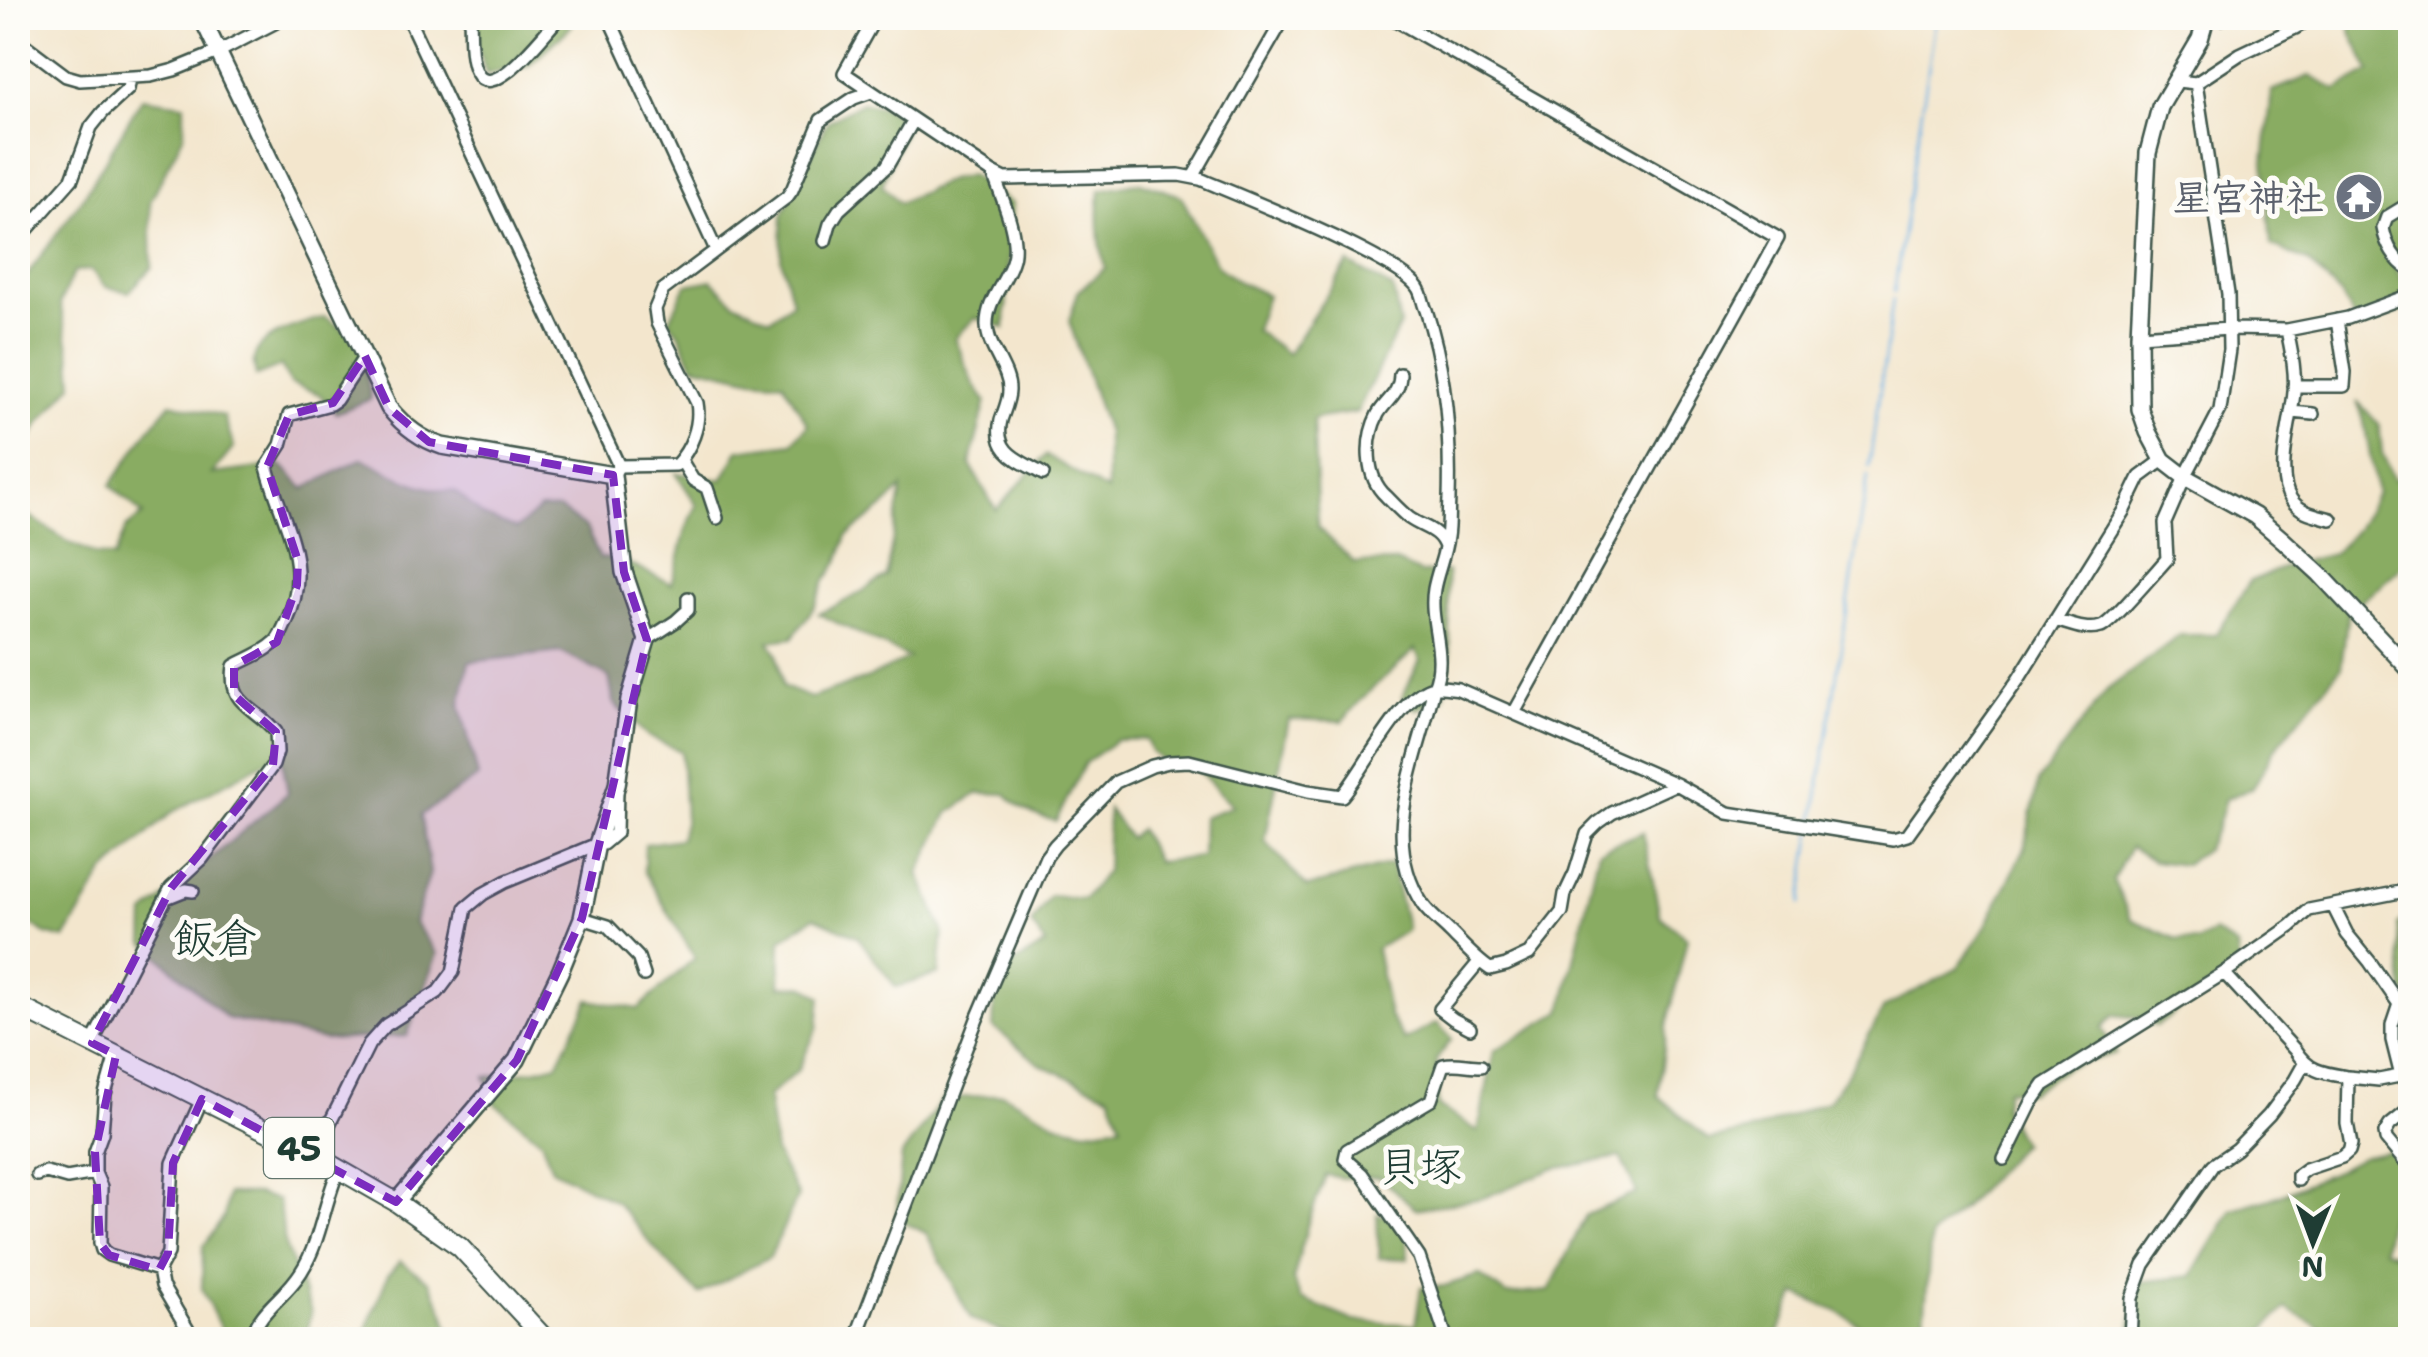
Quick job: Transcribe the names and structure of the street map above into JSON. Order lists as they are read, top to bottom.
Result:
{
  "streets": {
    "main road": ["45"]
  },
  "districts": ["飯倉", "貝塚"],
  "places": {
    "temple": ["星宮神社"]
  },
  "north": "bottom"
}
